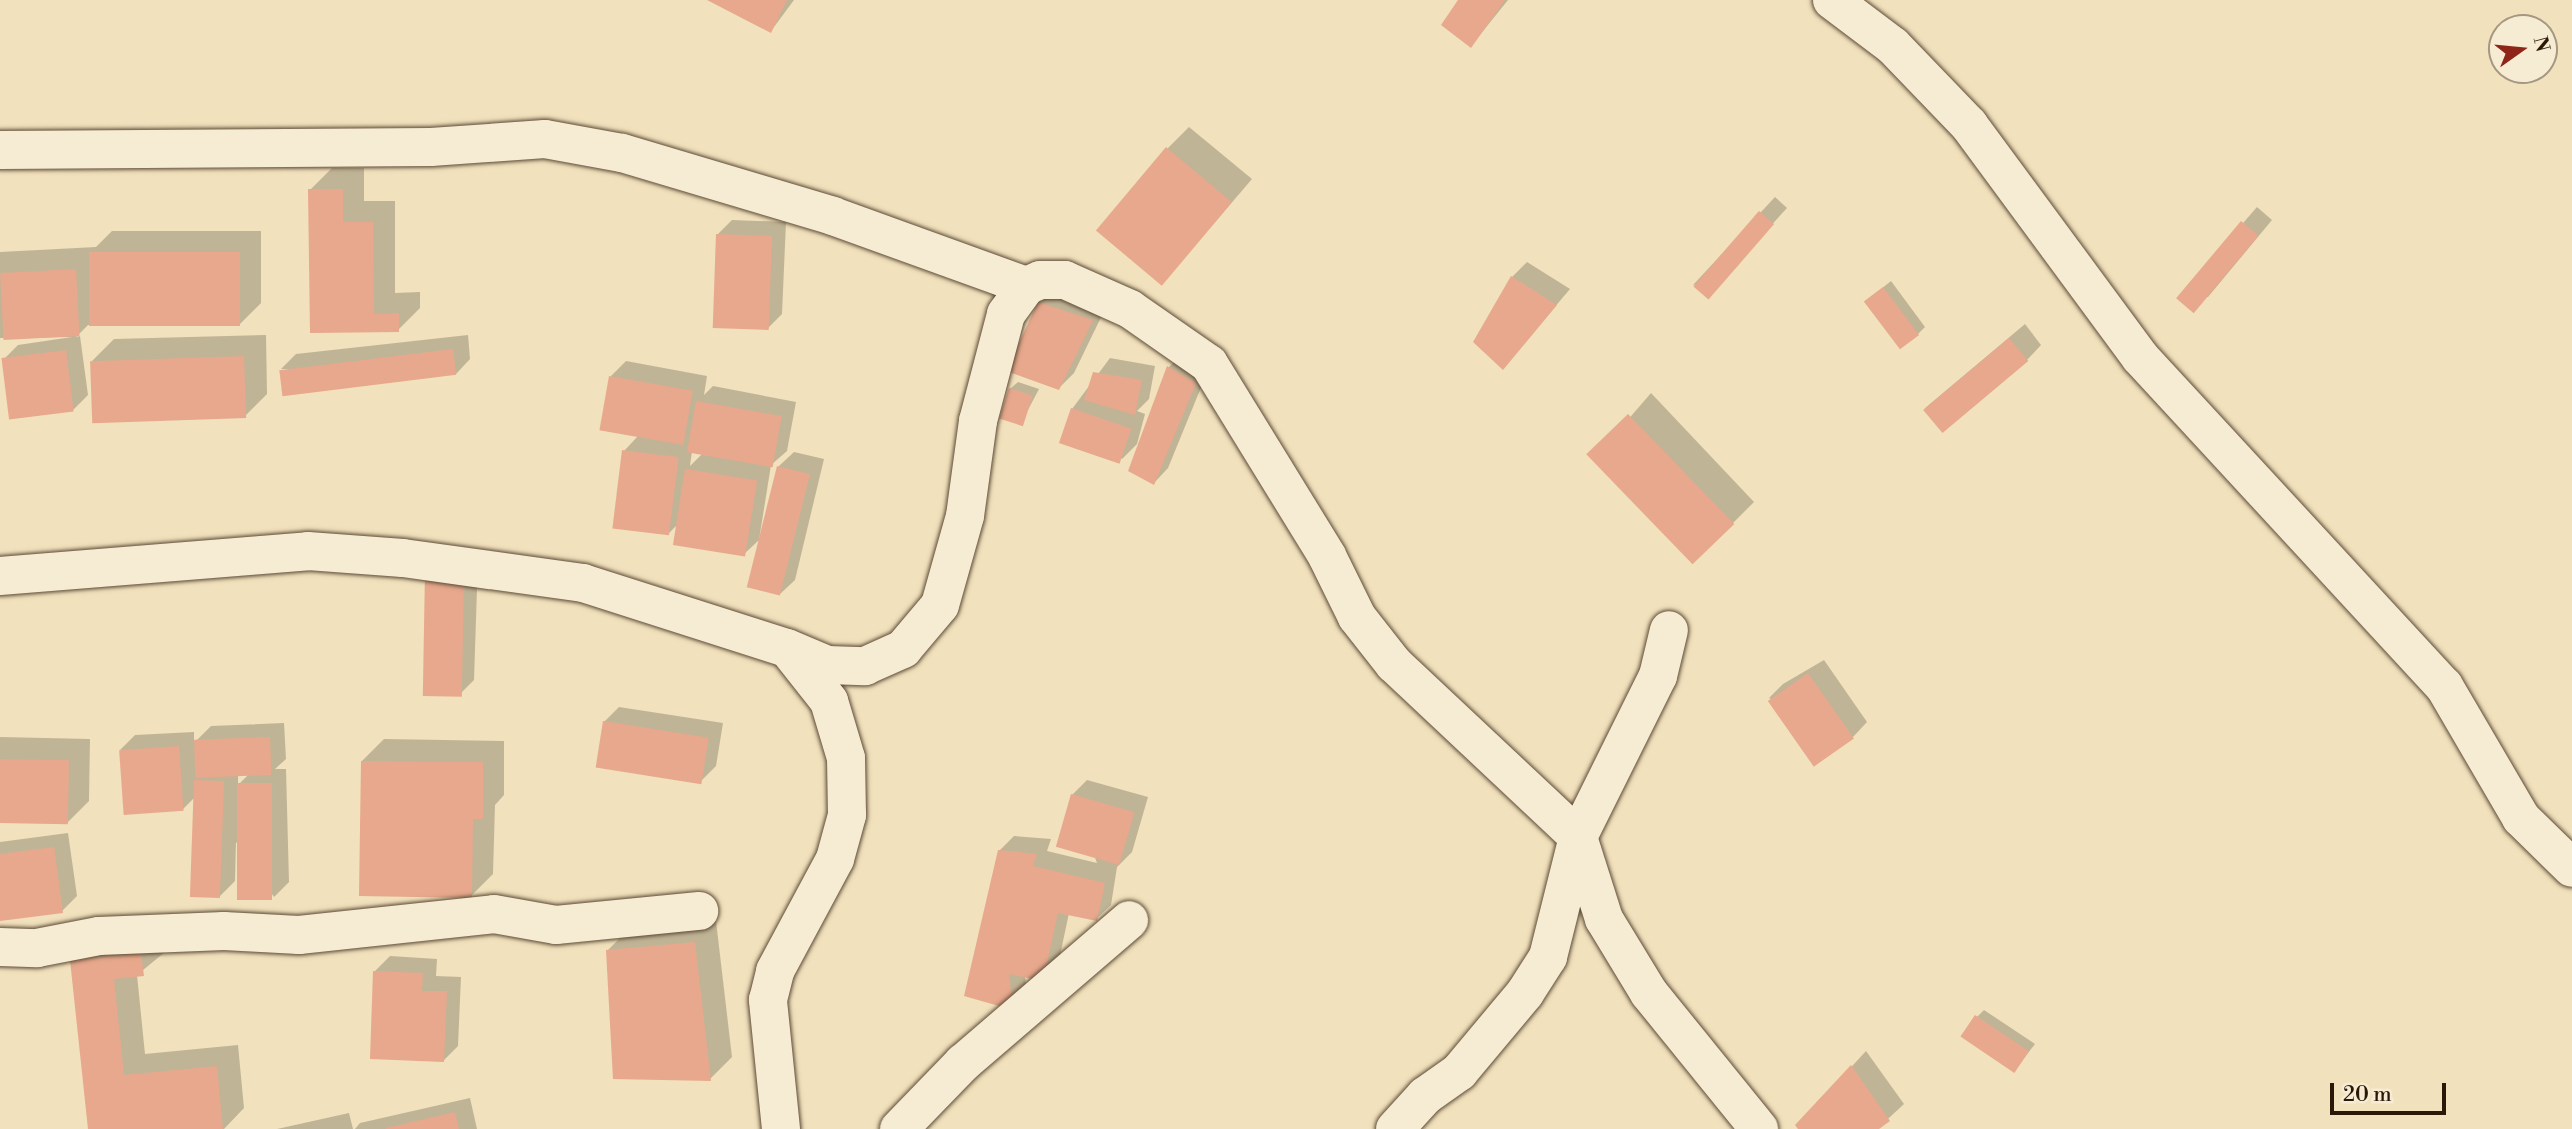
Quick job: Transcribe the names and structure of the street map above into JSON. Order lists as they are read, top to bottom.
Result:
{
  "scale_bar": "20 m",
  "north": "right"
}
